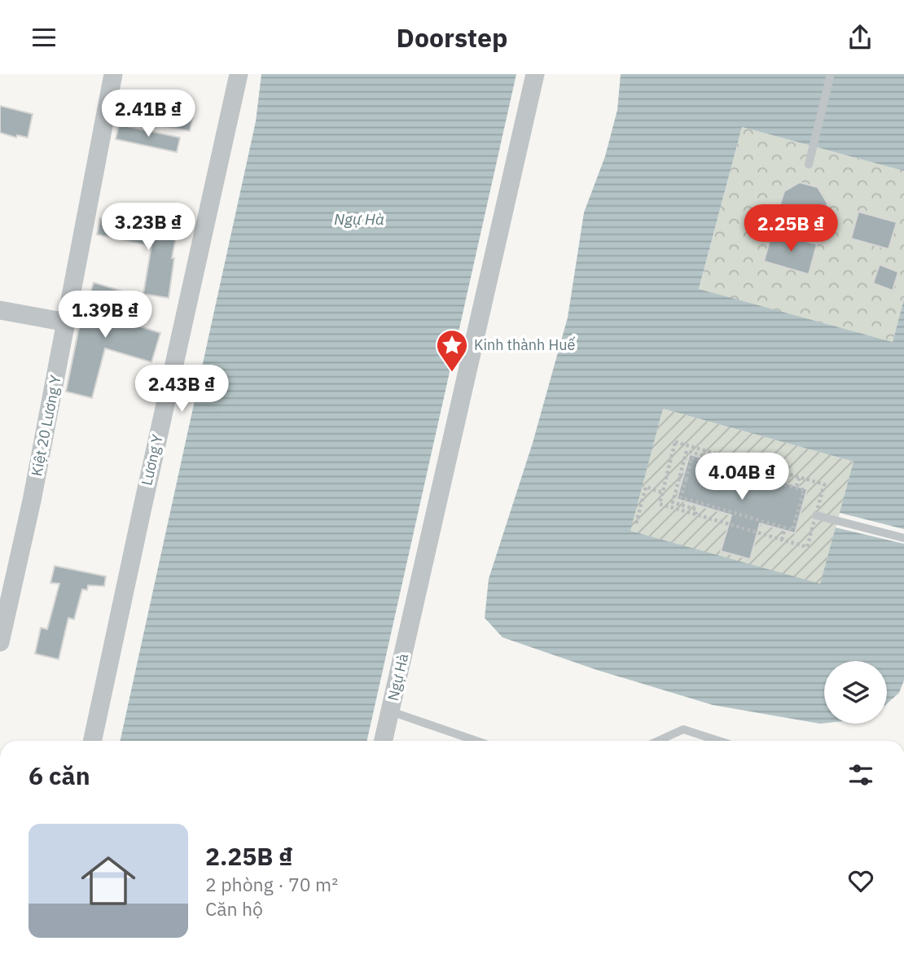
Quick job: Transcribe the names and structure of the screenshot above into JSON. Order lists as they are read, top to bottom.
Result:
{
  "streets": {
    "street": ["Kiệt 20 Lương Y", "Lương Y", "Ngự Hà"]
  },
  "water": ["Ngự Hà"],
  "places": {
    "place": ["Kinh thành Huế"]
  },
  "page": {
    "header": "Doorstep",
    "price": [
      "2.41B ₫",
      "3.23B ₫",
      "2.25B ₫",
      "1.39B ₫",
      "2.43B ₫",
      "4.04B ₫"
    ],
    "heading": "6 căn",
    "list": [
      {
        "name": "2.25B ₫",
        "note": "2 phòng · 70 m² · Căn hộ"
      }
    ]
  }
}
